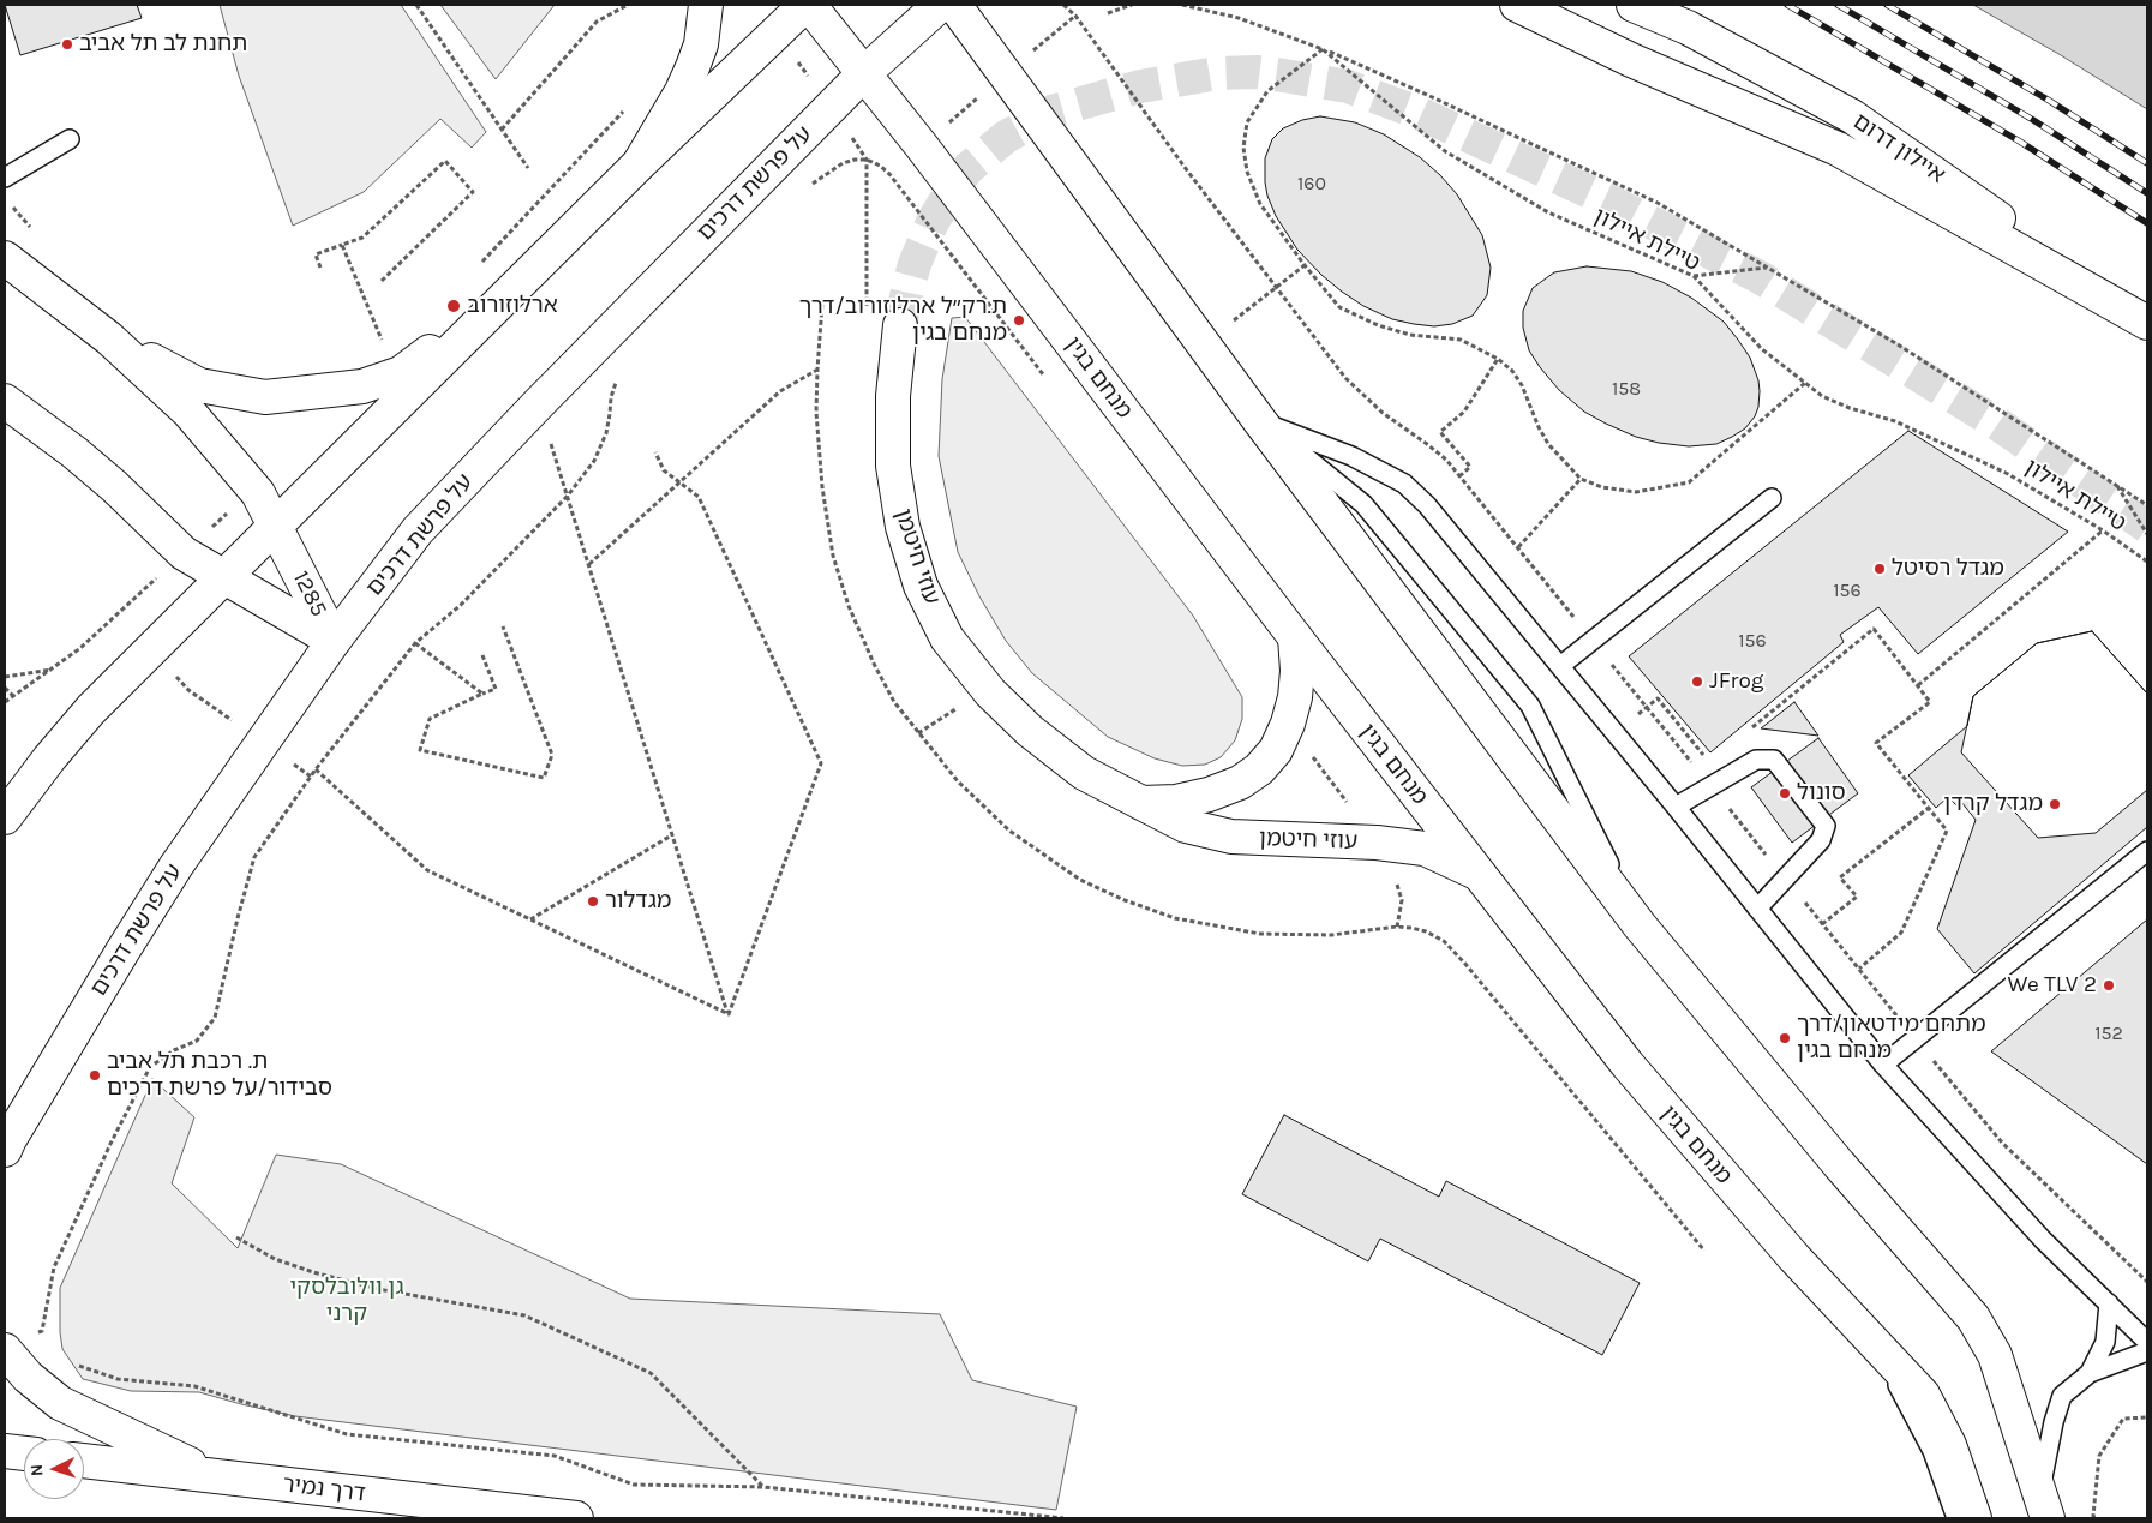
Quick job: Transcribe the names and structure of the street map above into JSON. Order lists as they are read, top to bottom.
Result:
{
  "streets": {
    "main road": [
      "איילון דרום",
      "על פרשת דרכים",
      "מנחם בגין",
      "עוזי חיטמן",
      "1285",
      "דרך נמיר"
    ],
    "path": ["טיילת איילון"]
  },
  "crossings": [
    ["על פרשת דרכים", "מנחם בגין"],
    ["על פרשת דרכים", "1285"],
    ["מנחם בגין", "עוזי חיטמן"]
  ],
  "parks": ["גן וולובלסקי קרני"],
  "places": [
    "תחנת לב תל אביב",
    "ארלוזורוב",
    "ת.רק״ל ארלוזורוב/דרך מנחם בגין",
    "מגדל רסיטל",
    "JFrog",
    "סונול",
    "מגדל קרדן",
    "מגדלור",
    "We TLV 2",
    "מתחם מידטאון/דרך מנחם בגין",
    "ת. רכבת תל אביב סבידור/על פרשת דרכים"
  ],
  "house_numbers": [
    "160",
    "158",
    "156",
    "156",
    "152"
  ],
  "north": "left"
}
